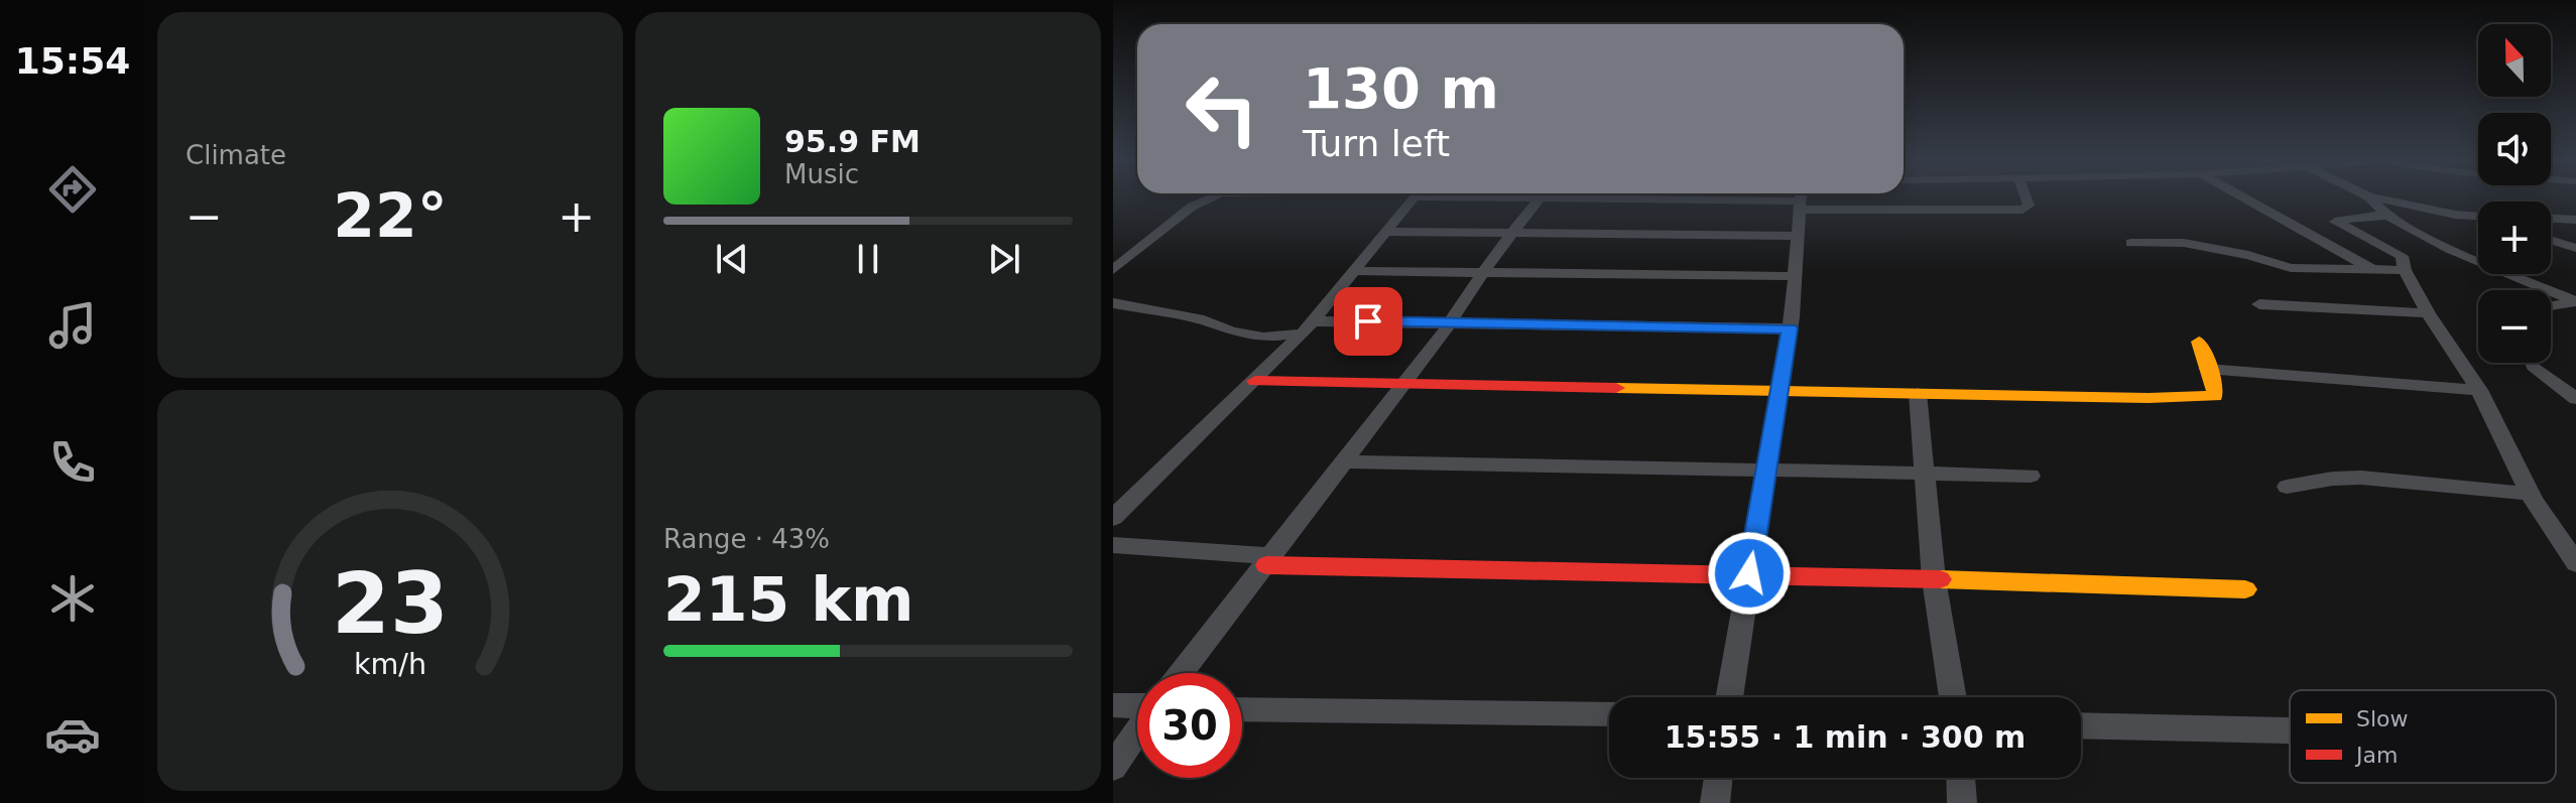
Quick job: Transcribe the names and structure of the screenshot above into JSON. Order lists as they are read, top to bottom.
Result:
{
  "legend": ["Slow", "Jam"],
  "north": "top",
  "page": {
    "tabs": "15:54",
    "tile": [
      "Climate",
      ["Range · 43%", "215 km"]
    ],
    "map_buttons": ["+", "−"],
    "turn": ["130 m", "Turn left"],
    "song": ["95.9 FM", "Music"],
    "heat": ["−", "22°", "+"],
    "limit": "30",
    "trip": "15:55 · 1 min · 300 m",
    "gauge": ["23", "km/h"]
  }
}
